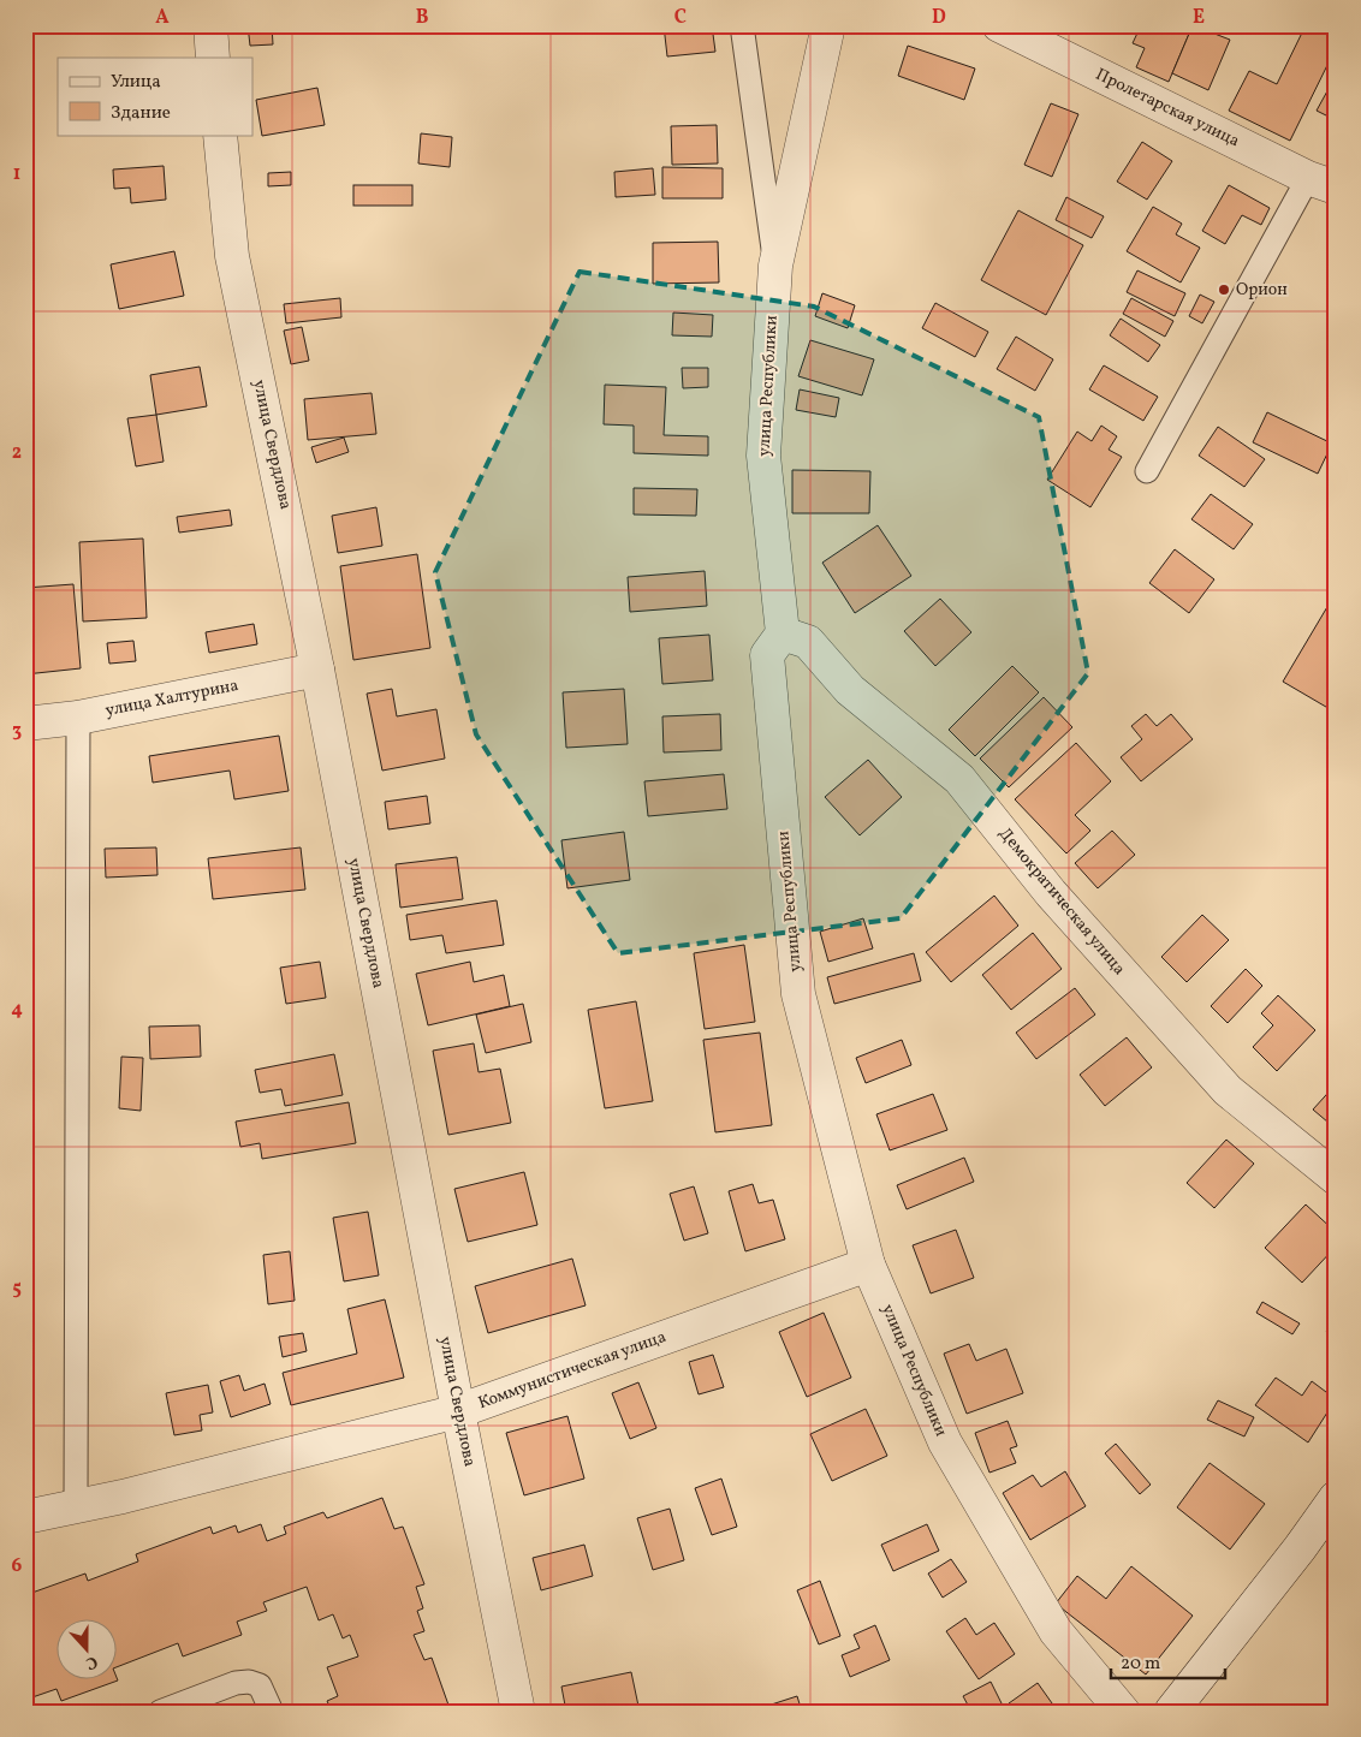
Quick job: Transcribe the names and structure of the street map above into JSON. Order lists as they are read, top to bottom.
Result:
{
  "streets": {
    "street": [
      "Пролетарская улица",
      "улица Республики",
      "улица Свердлова",
      "улица Халтурина",
      "Демократическая улица",
      "Коммунистическая улица"
    ]
  },
  "crossings": [
    ["улица Республики", "Демократическая улица"],
    ["улица Республики", "Коммунистическая улица"],
    ["улица Свердлова", "улица Халтурина"],
    ["улица Свердлова", "Коммунистическая улица"]
  ],
  "places": ["Орион"],
  "legend": ["Улица", "Здание"],
  "scale_bar": "20 m",
  "north": "bottom",
  "grid": {
    "columns": [
      "A",
      "B",
      "C",
      "D",
      "E"
    ],
    "rows": [
      "1",
      "2",
      "3",
      "4",
      "5",
      "6"
    ]
  }
}
